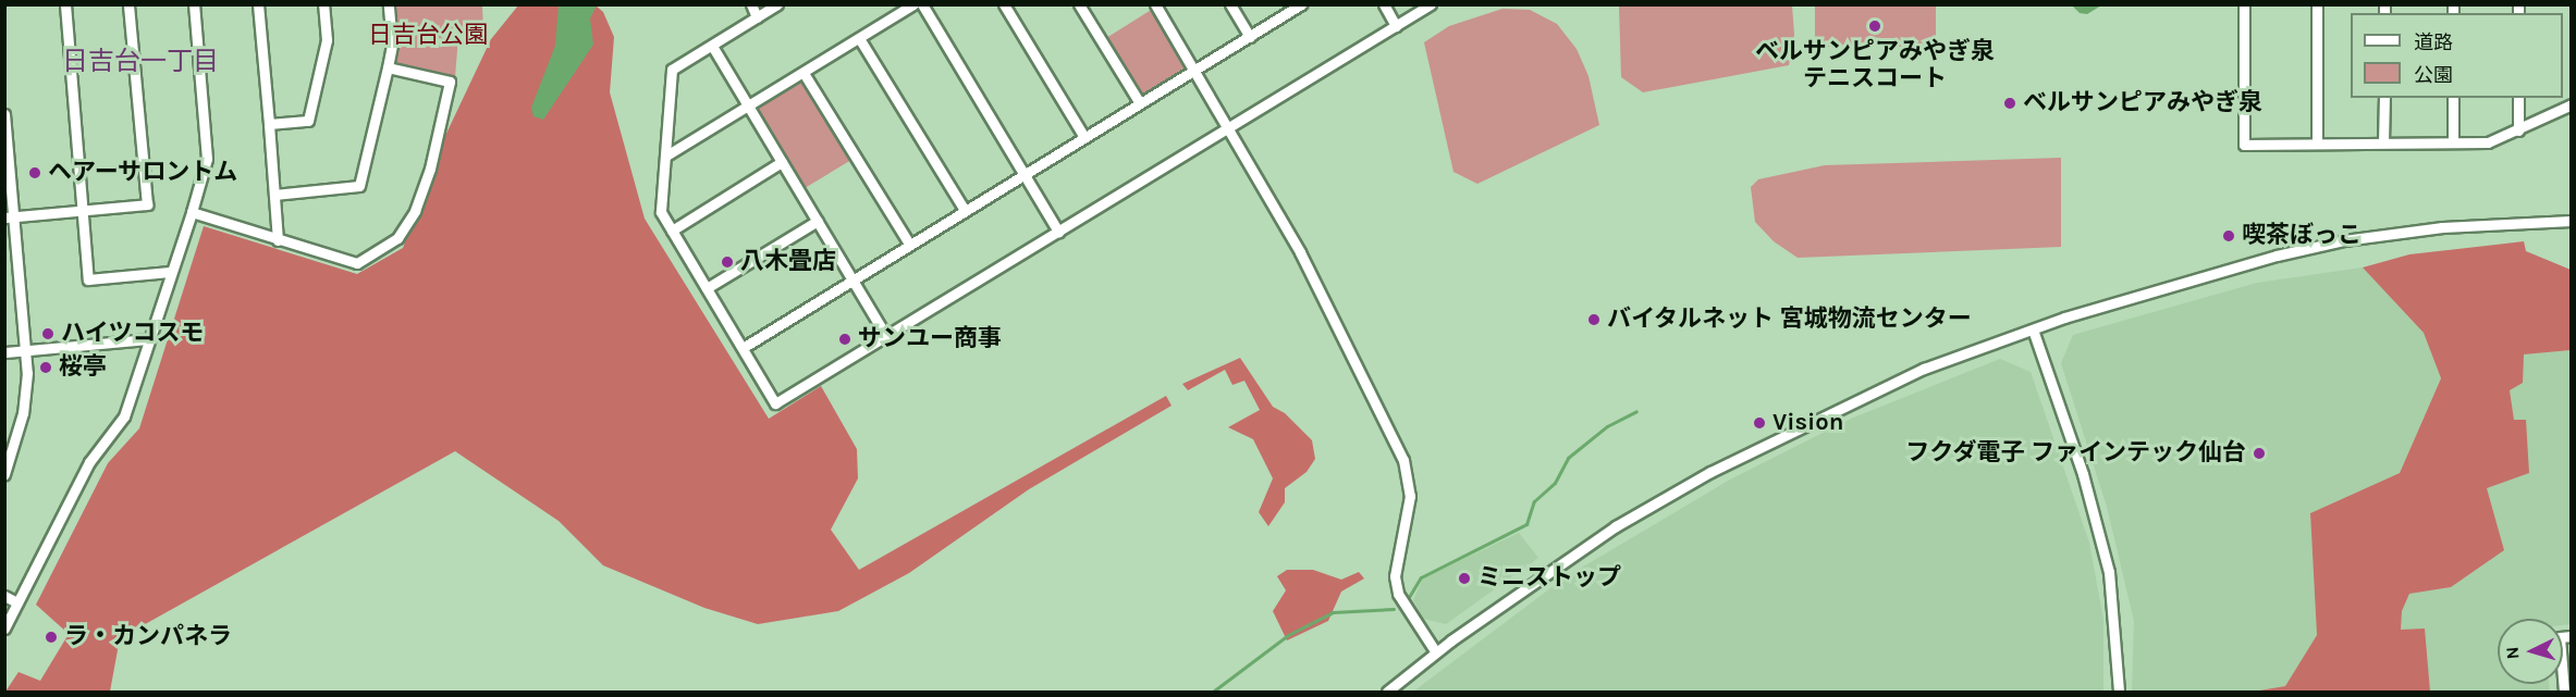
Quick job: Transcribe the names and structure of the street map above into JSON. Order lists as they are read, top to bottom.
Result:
{
  "districts": ["日吉台一丁目"],
  "parks": ["日吉台公園"],
  "places": [
    "ベルサンピアみやぎ泉 テニスコート",
    "ベルサンピアみやぎ泉",
    "ヘアーサロントム",
    "喫茶ぼっこ",
    "八木畳店",
    "バイタルネット 宮城物流センター",
    "ハイツコスモ",
    "サンユー商事",
    "桜亭",
    "Vision",
    "フクダ電子 ファインテック仙台",
    "ミニストップ",
    "ラ・カンパネラ"
  ],
  "legend": ["道路", "公園"],
  "north": "left"
}
